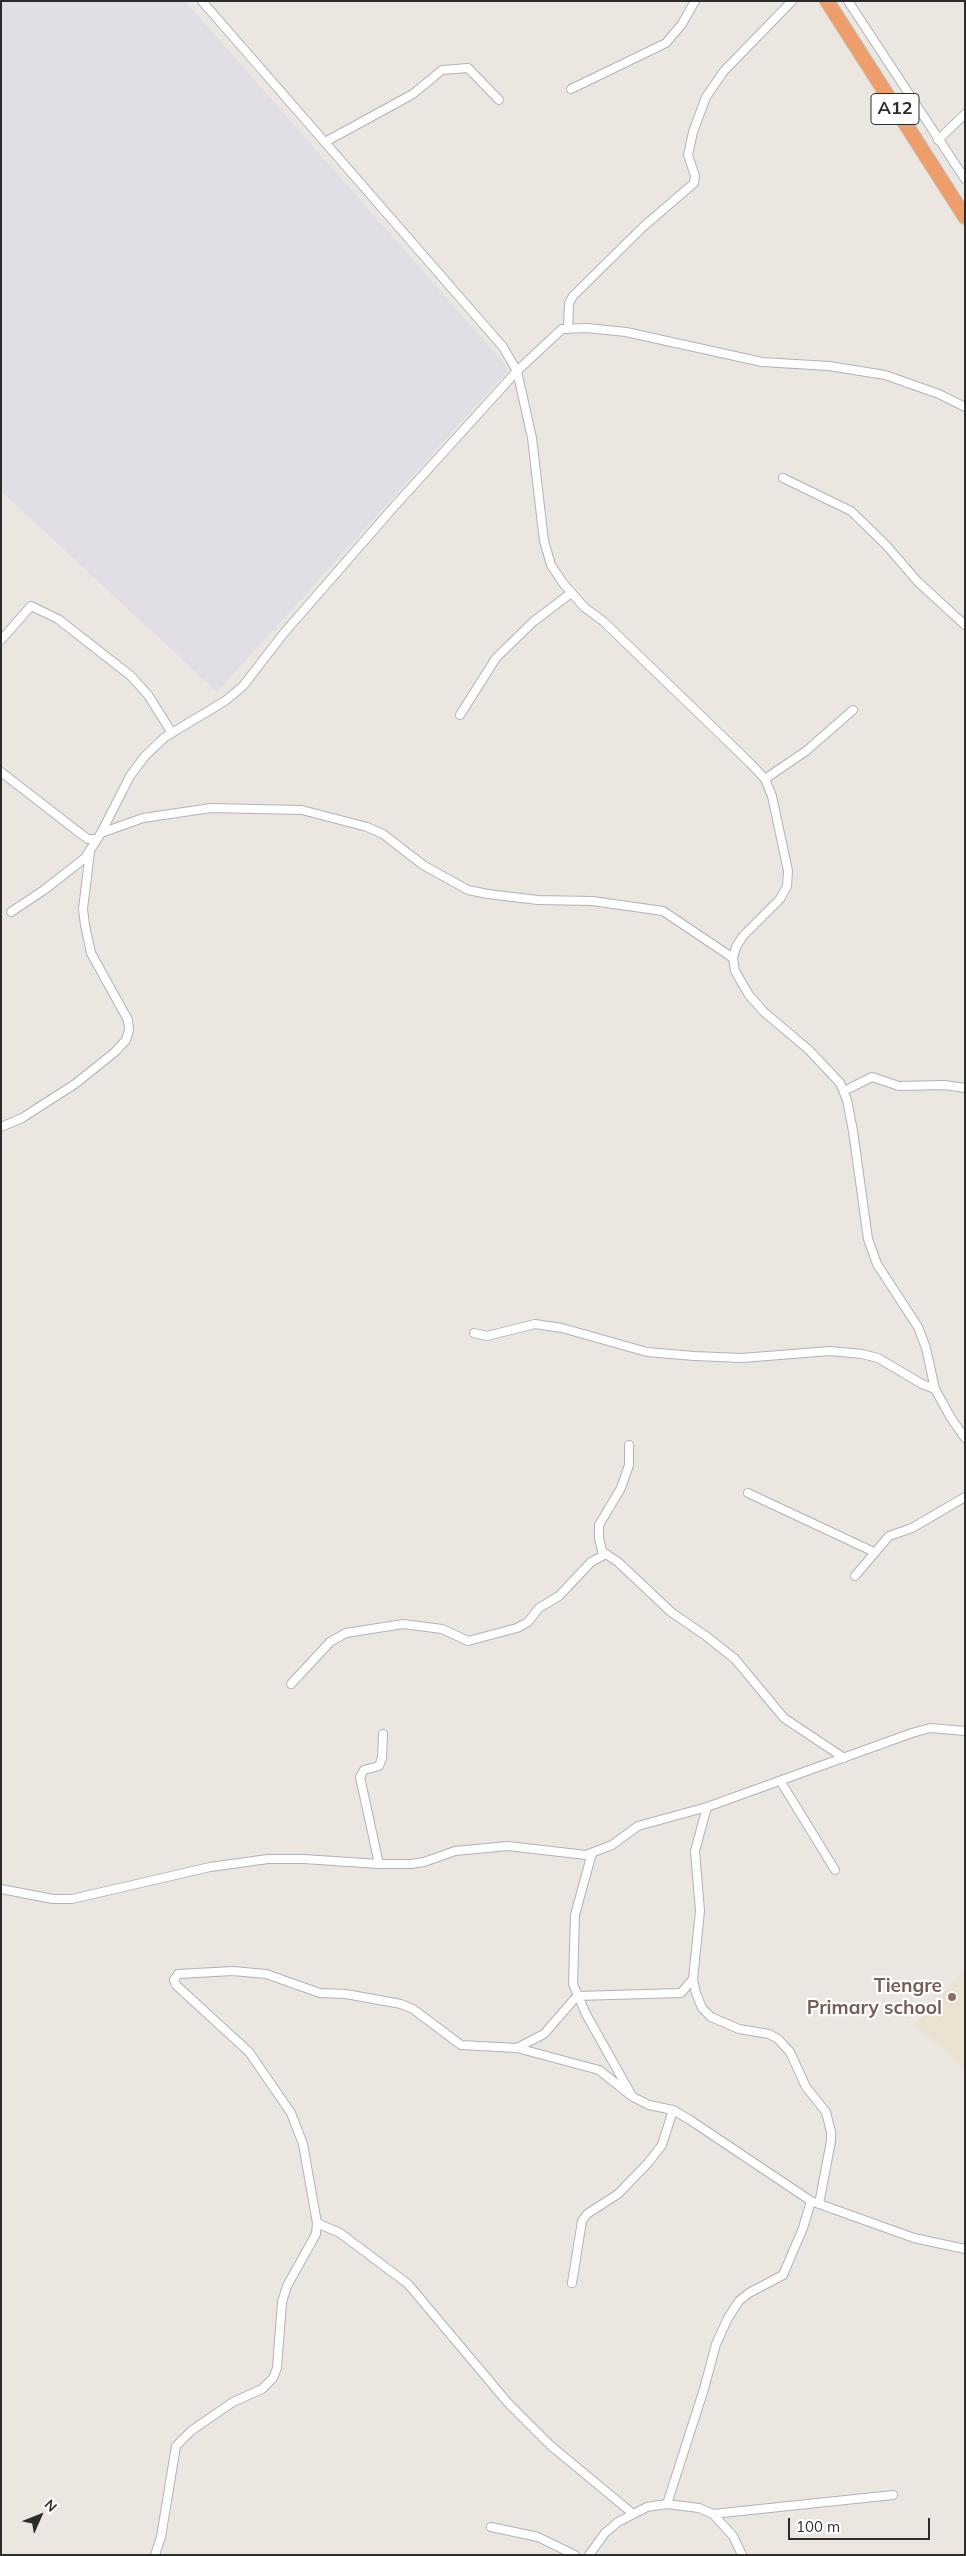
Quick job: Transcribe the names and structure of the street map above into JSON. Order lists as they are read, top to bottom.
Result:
{
  "streets": {
    "highway": ["A12"]
  },
  "places": ["Tiengre Primary school"],
  "scale_bar": "100 m",
  "north": "top right"
}
